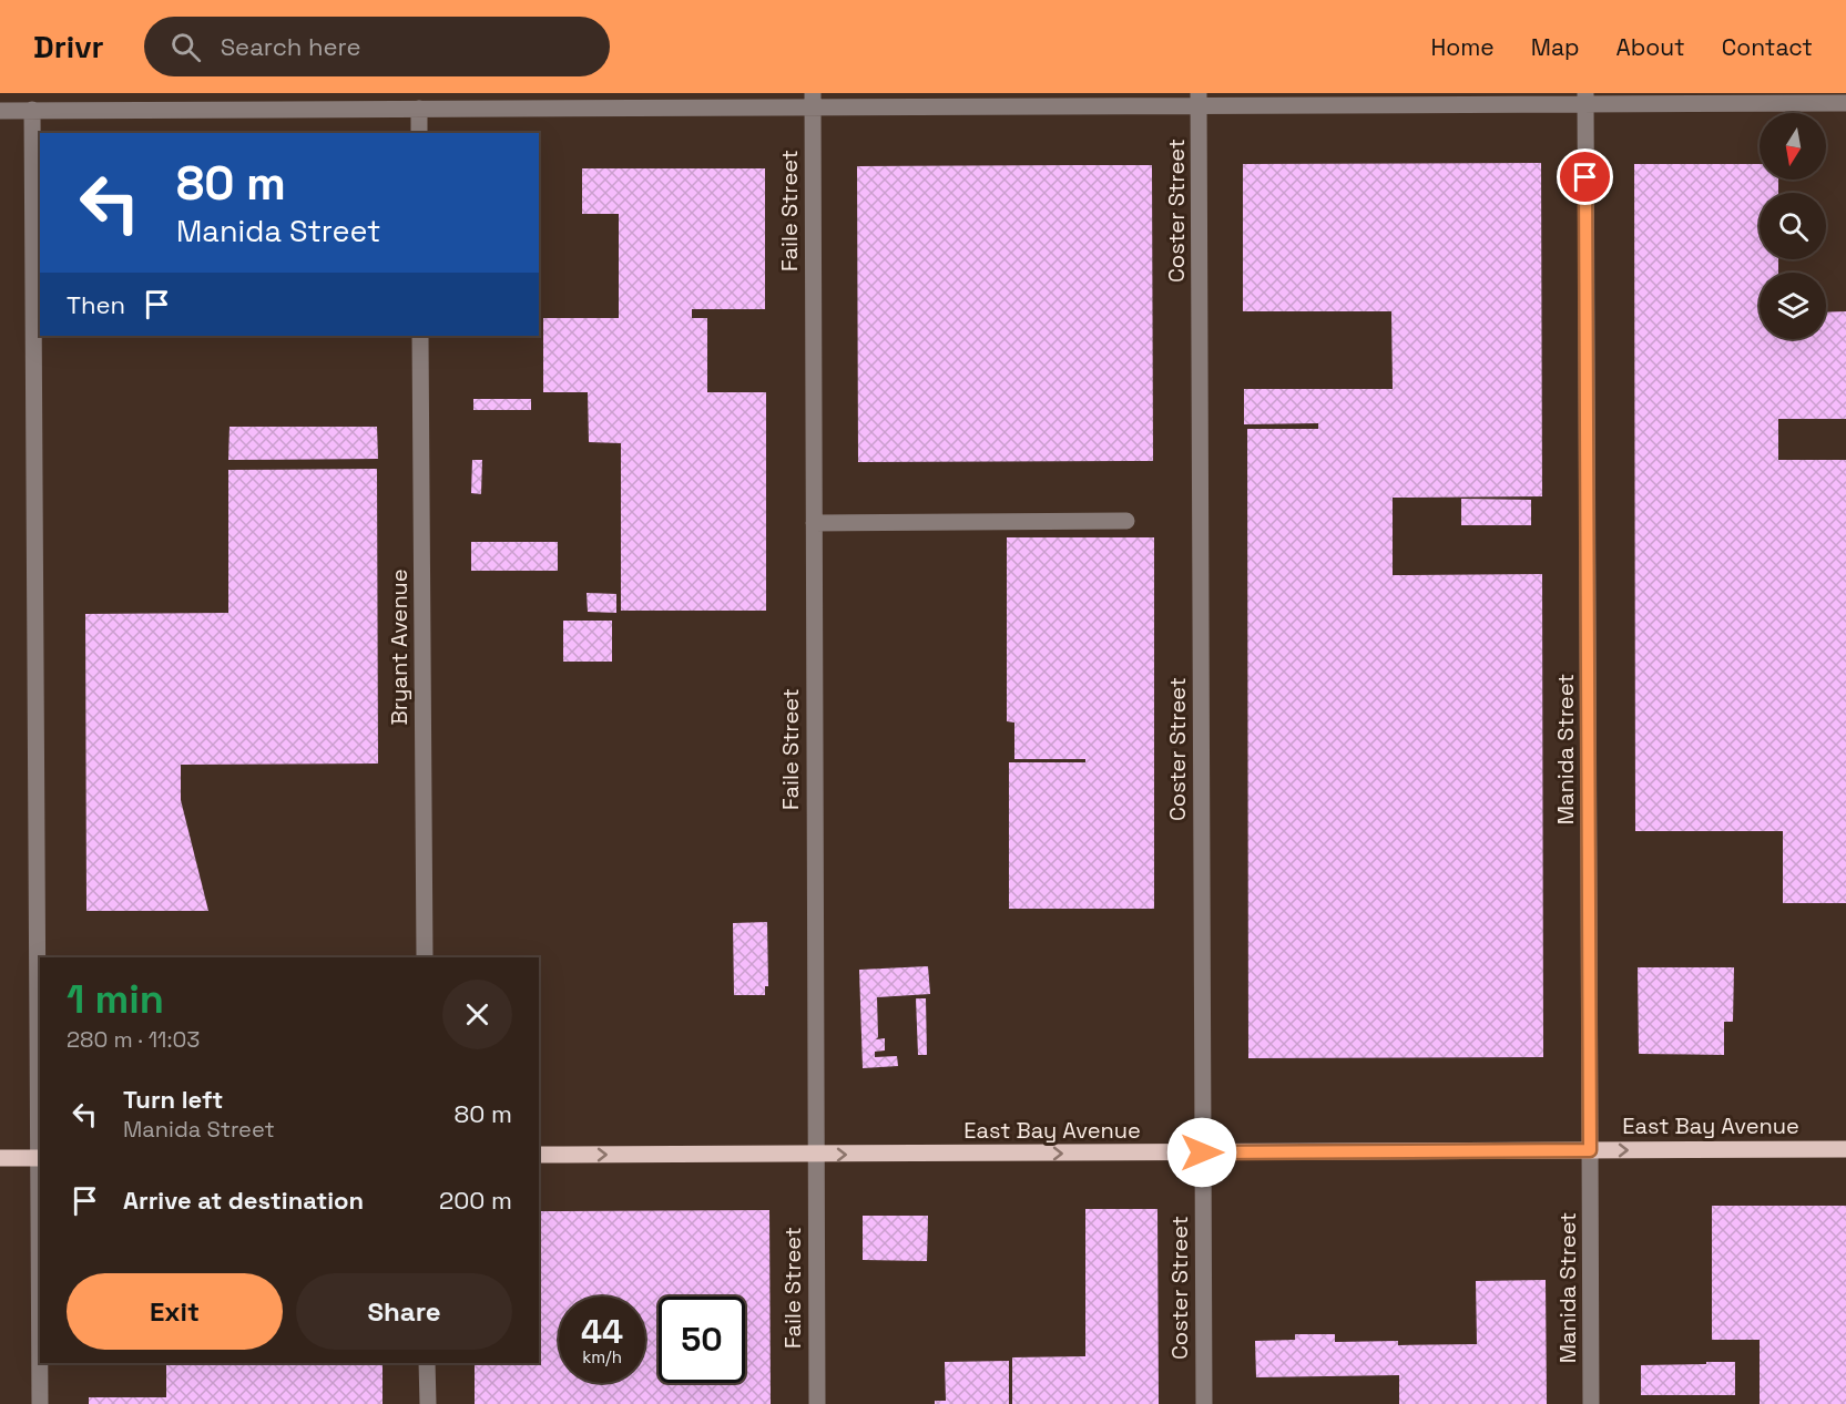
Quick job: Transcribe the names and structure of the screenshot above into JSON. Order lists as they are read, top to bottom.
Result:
{
  "streets": {
    "main road": ["East Bay Avenue"],
    "street": [
      "Faile Street",
      "Coster Street",
      "Bryant Avenue",
      "Manida Street"
    ]
  },
  "crossings": [
    ["Faile Street", "East Bay Avenue"],
    ["Coster Street", "East Bay Avenue"],
    ["Manida Street", "East Bay Avenue"]
  ],
  "one_way": ["East Bay Avenue"],
  "north": "bottom",
  "page": {
    "header": "Drivr",
    "search": "Search here",
    "nav": [
      "Home",
      "Map",
      "About",
      "Contact"
    ],
    "turn": ["80 m", "Manida Street"],
    "then": "Then",
    "heading": ["1 min", "280 m · 11:03"],
    "list": [
      {
        "name": "Turn left",
        "note": "Manida Street",
        "value": "80 m"
      },
      {
        "name": "Arrive at destination",
        "value": "200 m"
      }
    ],
    "buttons": ["Exit", "Share"],
    "speed": "44 km/h",
    "limit": "50"
  }
}
